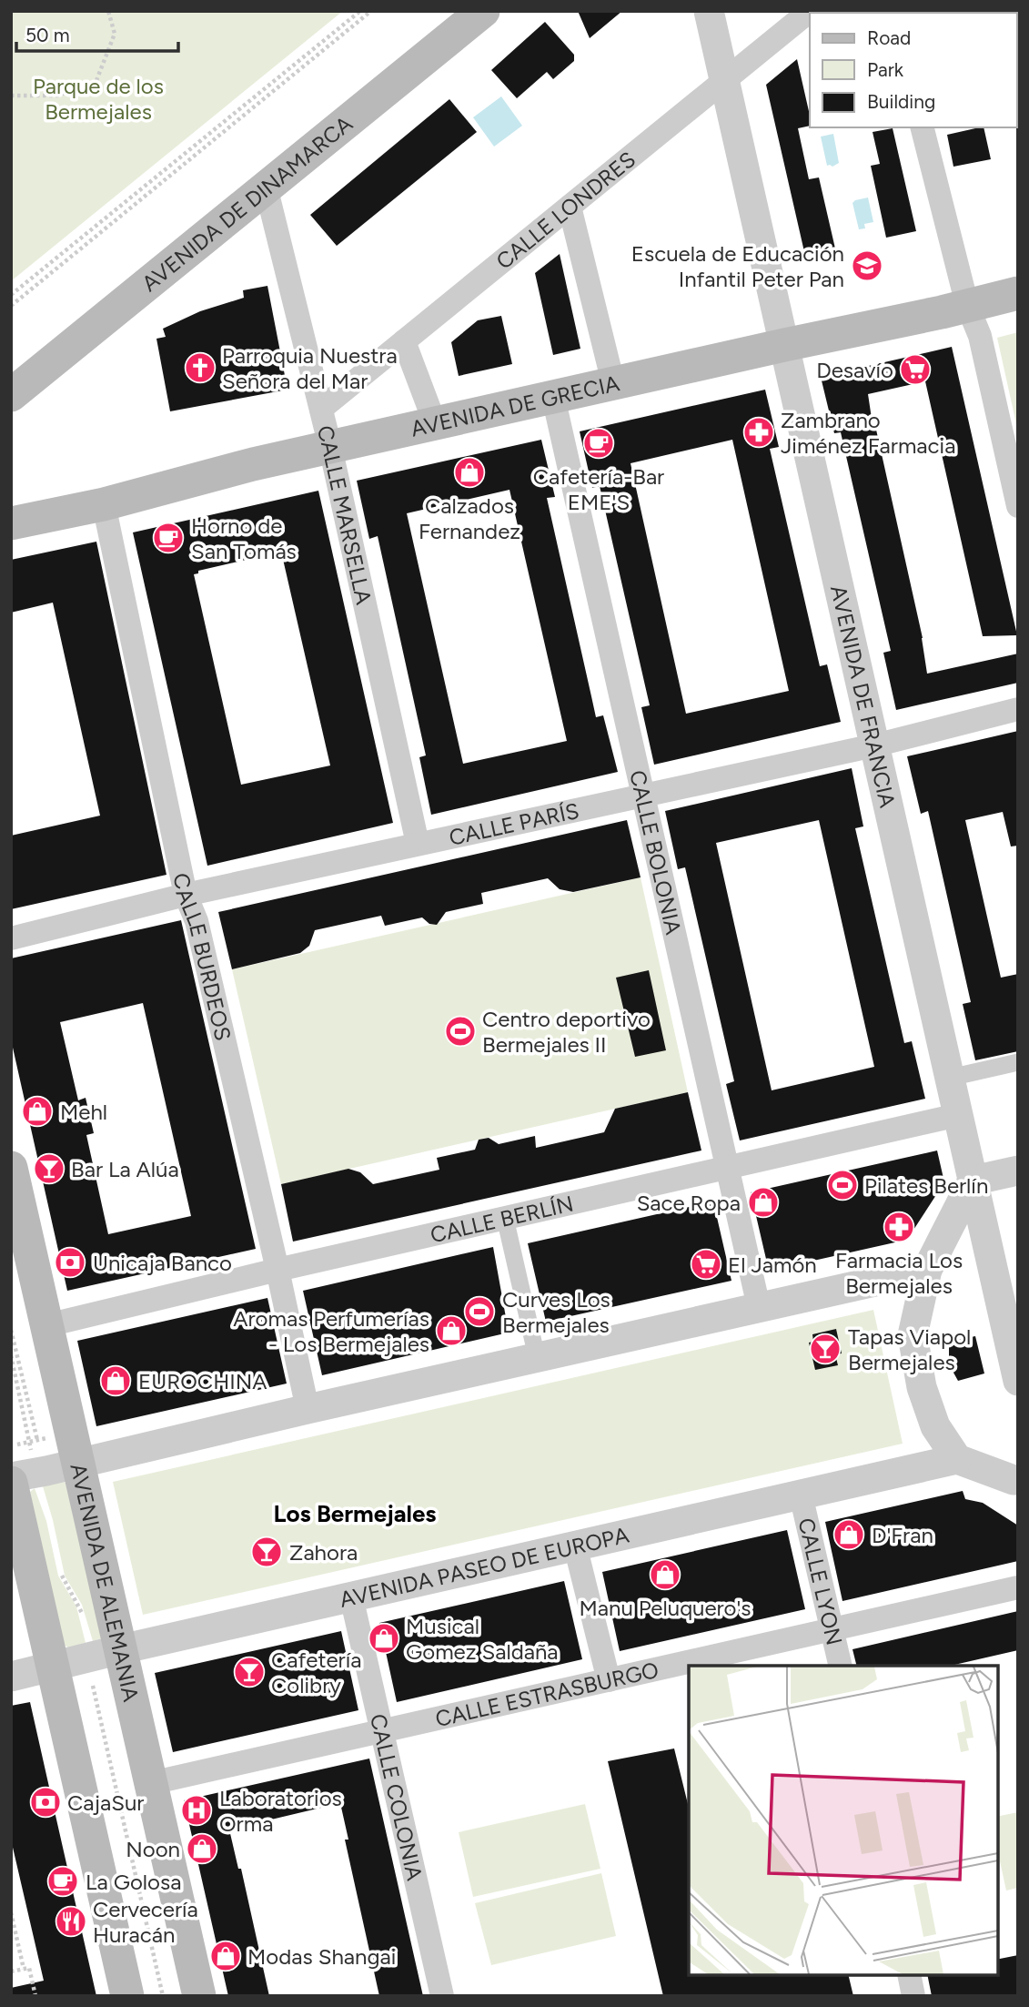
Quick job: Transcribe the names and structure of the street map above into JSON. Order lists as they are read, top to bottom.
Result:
{
  "streets": {
    "main road": ["AVENIDA DE DINAMARCA", "AVENIDA DE GRECIA", "AVENIDA DE ALEMANIA"],
    "street": [
      "CALLE LONDRES",
      "CALLE MARSELLA",
      "AVENIDA DE FRANCIA",
      "CALLE PARÍS",
      "CALLE BOLONIA",
      "CALLE BURDEOS",
      "CALLE BERLÍN",
      "AVENIDA PASEO DE EUROPA",
      "CALLE LYON",
      "CALLE ESTRASBURGO",
      "CALLE COLONIA"
    ]
  },
  "crossings": [
    ["AVENIDA DE DINAMARCA", "CALLE MARSELLA"],
    ["CALLE LONDRES", "CALLE MARSELLA"],
    ["CALLE LONDRES", "AVENIDA DE FRANCIA"],
    ["AVENIDA DE GRECIA", "CALLE MARSELLA"],
    ["AVENIDA DE GRECIA", "AVENIDA DE FRANCIA"],
    ["AVENIDA DE GRECIA", "CALLE BOLONIA"],
    ["AVENIDA DE GRECIA", "CALLE BURDEOS"],
    ["CALLE MARSELLA", "CALLE PARÍS"],
    ["AVENIDA DE FRANCIA", "CALLE PARÍS"],
    ["AVENIDA DE FRANCIA", "CALLE BERLÍN"],
    ["CALLE PARÍS", "CALLE BOLONIA"],
    ["CALLE PARÍS", "CALLE BURDEOS"],
    ["CALLE BOLONIA", "CALLE BERLÍN"],
    ["CALLE BURDEOS", "CALLE BERLÍN"],
    ["CALLE BERLÍN", "AVENIDA DE ALEMANIA"],
    ["AVENIDA PASEO DE EUROPA", "CALLE LYON"],
    ["AVENIDA PASEO DE EUROPA", "AVENIDA DE ALEMANIA"],
    ["AVENIDA PASEO DE EUROPA", "CALLE COLONIA"],
    ["CALLE LYON", "CALLE ESTRASBURGO"],
    ["AVENIDA DE ALEMANIA", "CALLE ESTRASBURGO"],
    ["CALLE ESTRASBURGO", "CALLE COLONIA"]
  ],
  "districts": ["Los Bermejales"],
  "parks": ["Parque de los Bermejales"],
  "places": {
    "school or university": ["Escuela de Educación Infantil Peter Pan"],
    "church": ["Parroquia Nuestra Señora del Mar"],
    "supermarket": ["Desavío", "El Jamón"],
    "pharmacy": ["Zambrano Jiménez Farmacia", "Farmacia Los Bermejales"],
    "cafe": ["Cafetería-Bar EME'S", "Horno de San Tomás", "La Golosa"],
    "shop": [
      "Calzados Fernandez",
      "Mehl",
      "Sace Ropa",
      "Aromas Perfumerías - Los Bermejales",
      "EUROCHINA",
      "D'Fran",
      "Manu Peluquero's",
      "Musical Gomez Saldaña",
      "Noon",
      "Modas Shangai"
    ],
    "sports": ["Centro deportivo Bermejales II", "Pilates Berlín", "Curves Los Bermejales"],
    "bar": [
      "Bar La Alúa",
      "Tapas Viapol Bermejales",
      "Zahora",
      "Cafetería Colibry"
    ],
    "bank": ["Unicaja Banco", "CajaSur"],
    "hospital": ["Laboratorios Orma"],
    "restaurant": ["Cervecería Huracán"]
  },
  "legend": ["Road", "Park", "Building"],
  "scale_bar": "50 m"
}
